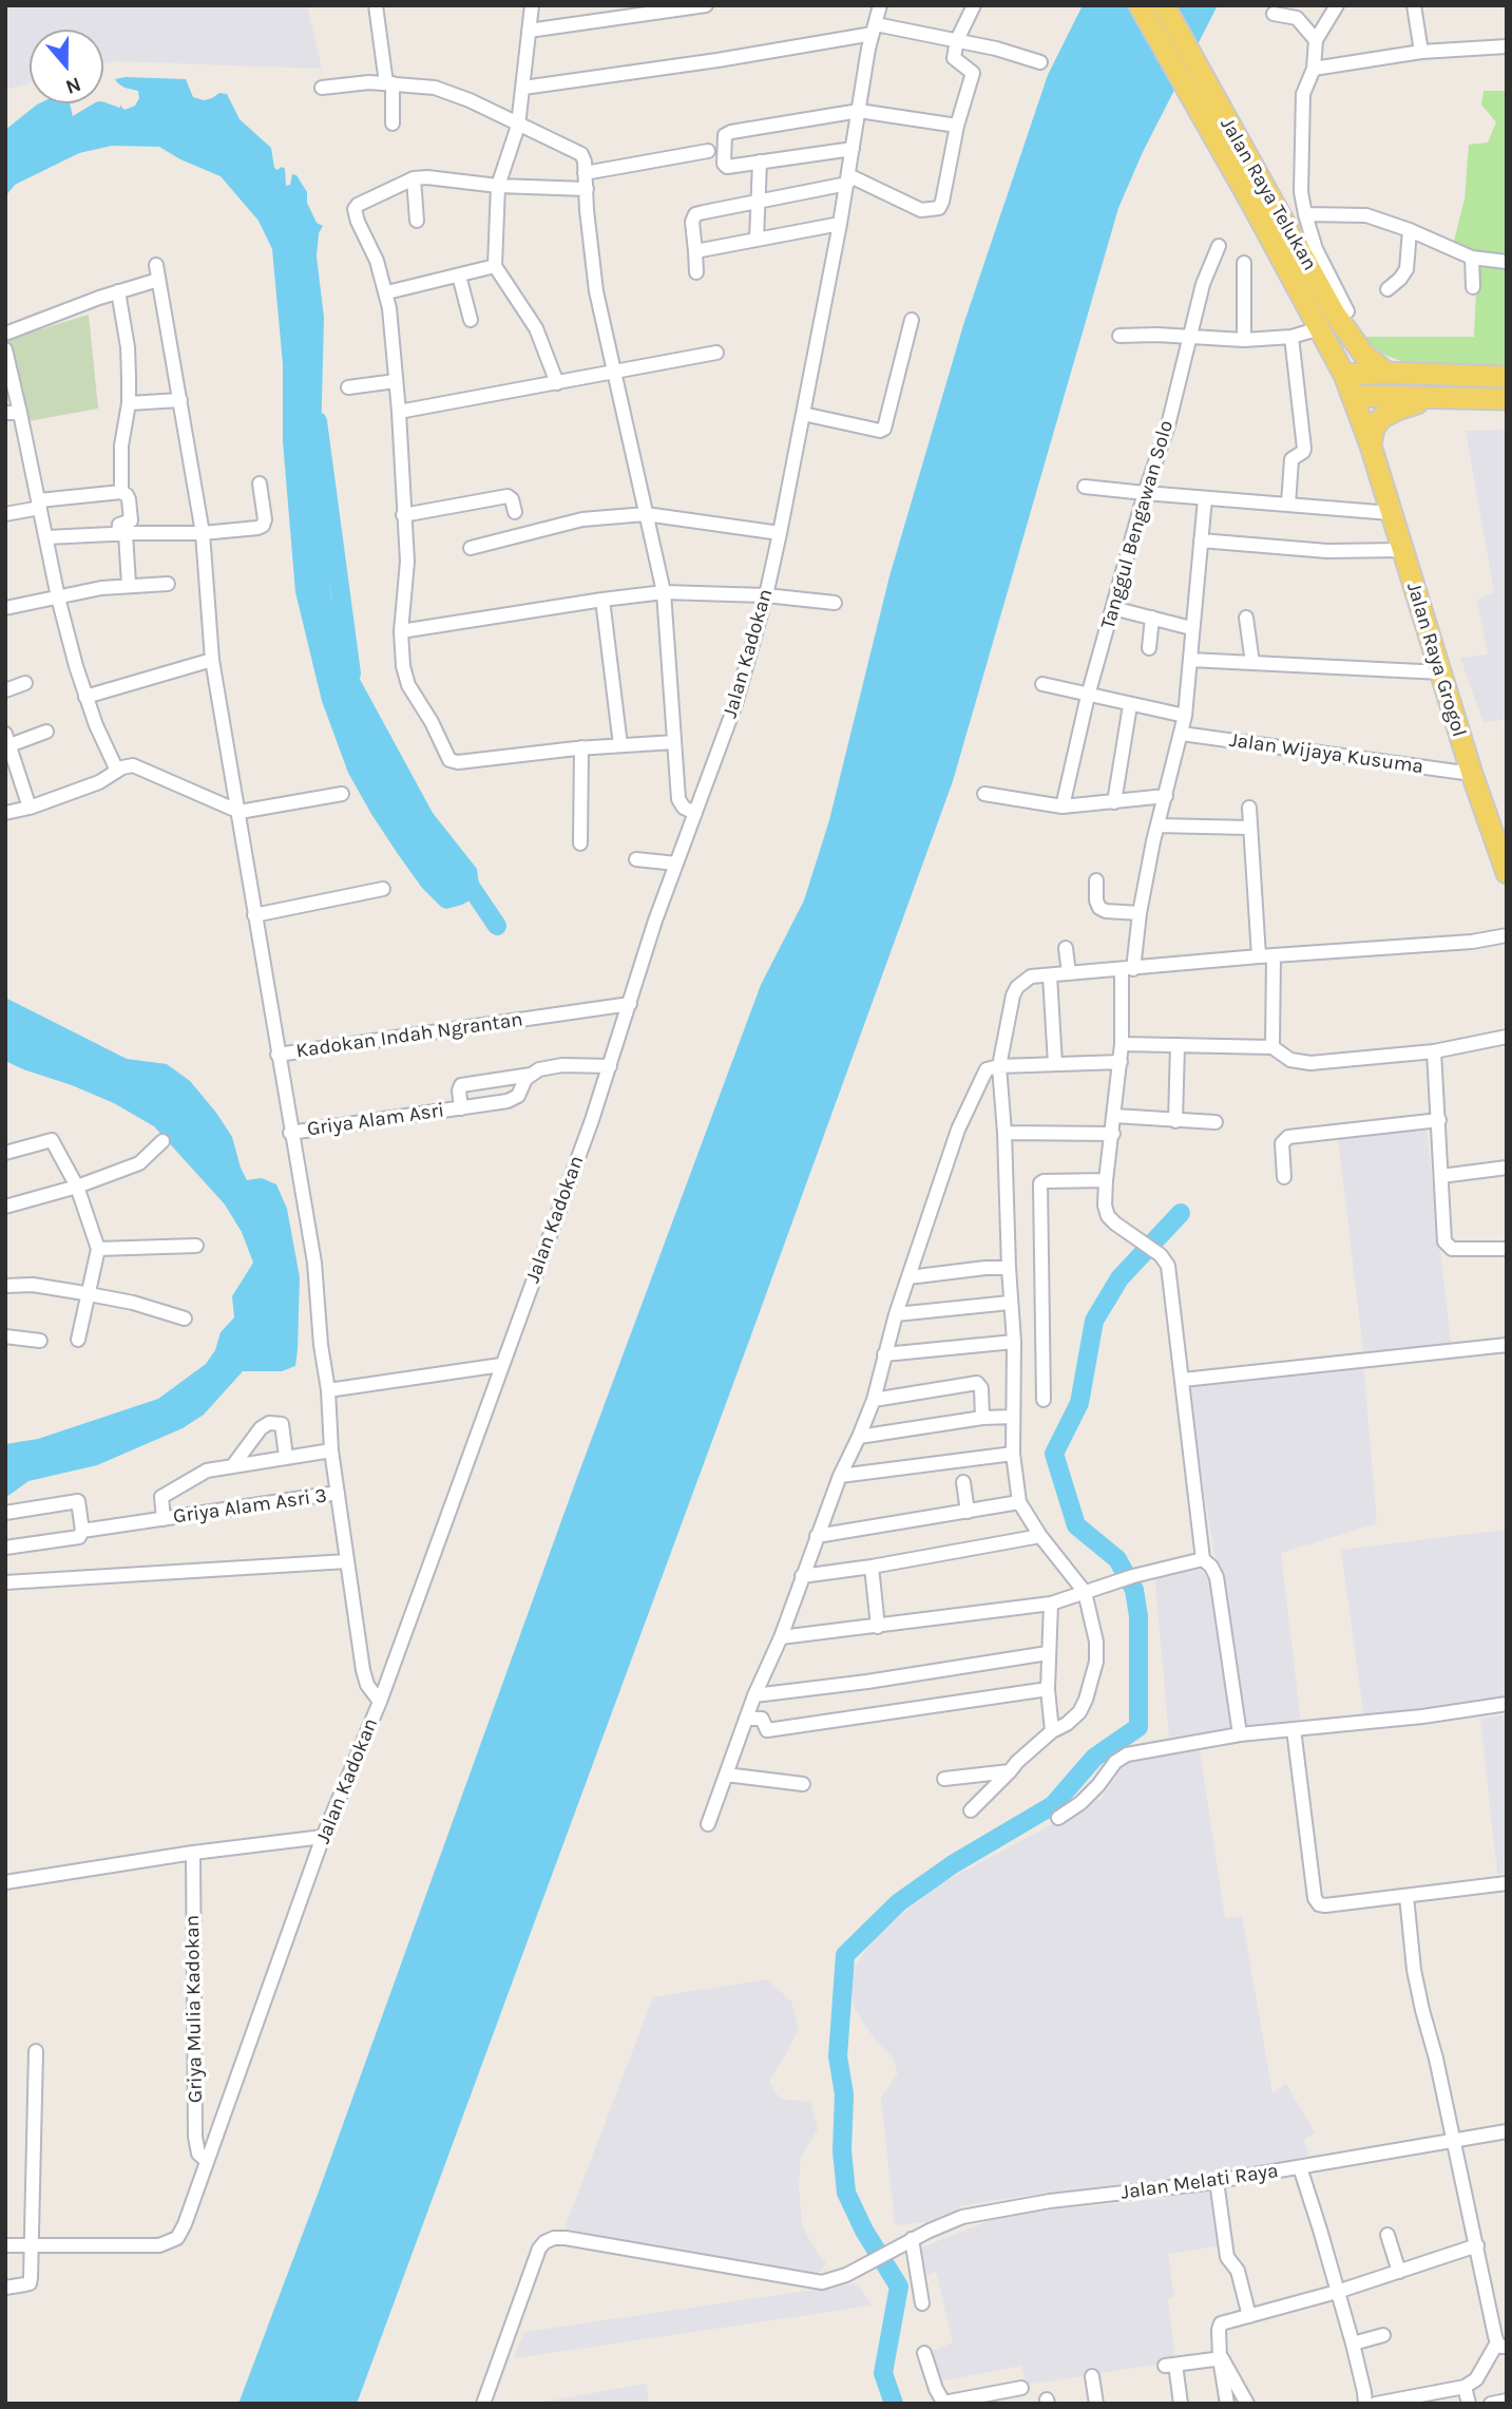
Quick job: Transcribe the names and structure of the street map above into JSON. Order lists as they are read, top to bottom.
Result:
{
  "streets": {
    "main road": ["Jalan Raya Telukan", "Jalan Raya Grogol"],
    "street": [
      "Tanggul Bengawan Solo",
      "Jalan Kadokan",
      "Jalan Wijaya Kusuma",
      "Kadokan Indah Ngrantan",
      "Griya Alam Asri",
      "Griya Alam Asri 3",
      "Griya Mulia Kadokan",
      "Jalan Melati Raya"
    ]
  },
  "crossings": [
    ["Jalan Raya Telukan", "Jalan Raya Grogol"],
    ["Jalan Kadokan", "Kadokan Indah Ngrantan"],
    ["Jalan Kadokan", "Griya Alam Asri"],
    ["Jalan Kadokan", "Griya Mulia Kadokan"],
    ["Jalan Raya Grogol", "Jalan Wijaya Kusuma"]
  ],
  "north": "bottom"
}
